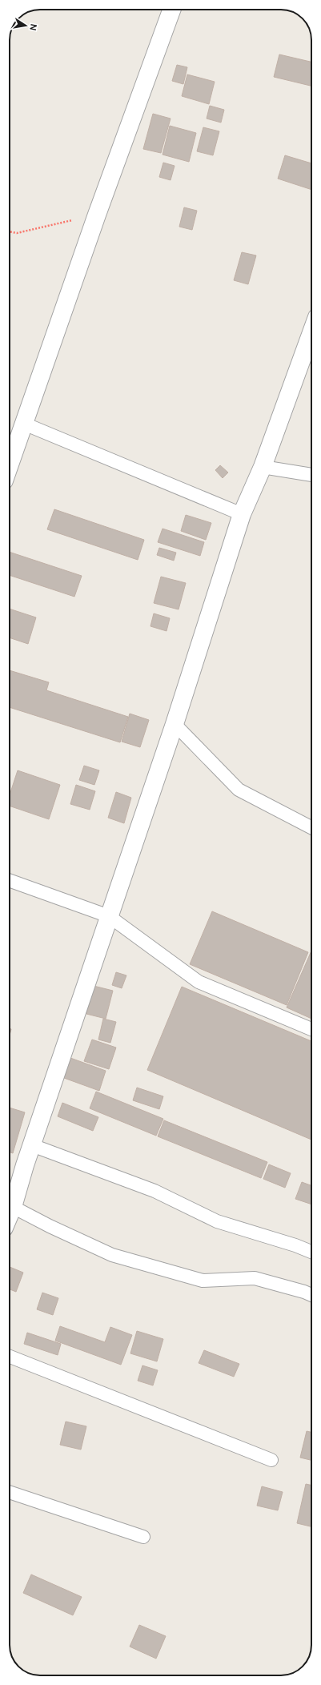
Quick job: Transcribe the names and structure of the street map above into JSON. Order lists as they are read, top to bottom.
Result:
{
  "north": "right"
}
